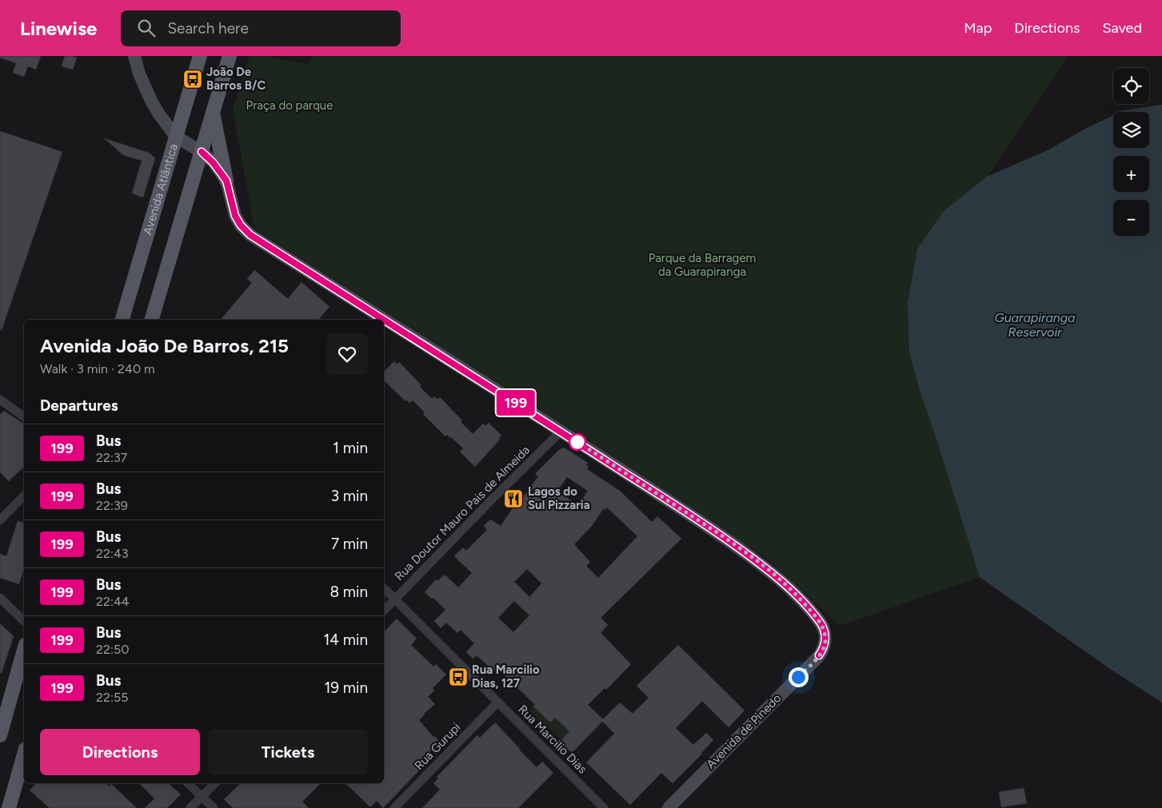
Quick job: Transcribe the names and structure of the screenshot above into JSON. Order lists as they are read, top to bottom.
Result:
{
  "streets": {
    "main road": ["Avenida Atlântica"],
    "street": [
      "Rua Doutor Mauro Pais de Almeida",
      "Avenida de Pinedo",
      "Rua Marcilio Dias",
      "Rua Gurupi"
    ]
  },
  "crossings": [
    ["Rua Doutor Mauro Pais de Almeida", "Avenida de Pinedo"],
    ["Rua Doutor Mauro Pais de Almeida", "Rua Marcilio Dias"],
    ["Rua Marcilio Dias", "Rua Gurupi"]
  ],
  "water": ["Guarapiranga Reservoir"],
  "parks": ["Praça do parque", "Parque da Barragem da Guarapiranga"],
  "places": {
    "bus stop": ["João De Barros B/C", "Rua Marcilio Dias, 127"],
    "restaurant": ["Lagos do Sul Pizzaria"]
  },
  "lines": ["bus line 199"],
  "page": {
    "header": "Linewise",
    "search": "Search here",
    "nav": ["Map", "Directions", "Saved"],
    "on_map": "199",
    "map_buttons": ["+", "−"],
    "heading": [
      ["Avenida João De Barros, 215", "Walk · 3 min · 240 m"],
      "Departures"
    ],
    "list": [
      {
        "mark": "199",
        "name": "Bus",
        "note": "22:37",
        "value": "1 min"
      },
      {
        "mark": "199",
        "name": "Bus",
        "note": "22:39",
        "value": "3 min"
      },
      {
        "mark": "199",
        "name": "Bus",
        "note": "22:43",
        "value": "7 min"
      },
      {
        "mark": "199",
        "name": "Bus",
        "note": "22:44",
        "value": "8 min"
      },
      {
        "mark": "199",
        "name": "Bus",
        "note": "22:50",
        "value": "14 min"
      },
      {
        "mark": "199",
        "name": "Bus",
        "note": "22:55",
        "value": "19 min"
      }
    ],
    "buttons": ["Directions", "Tickets"]
  }
}
